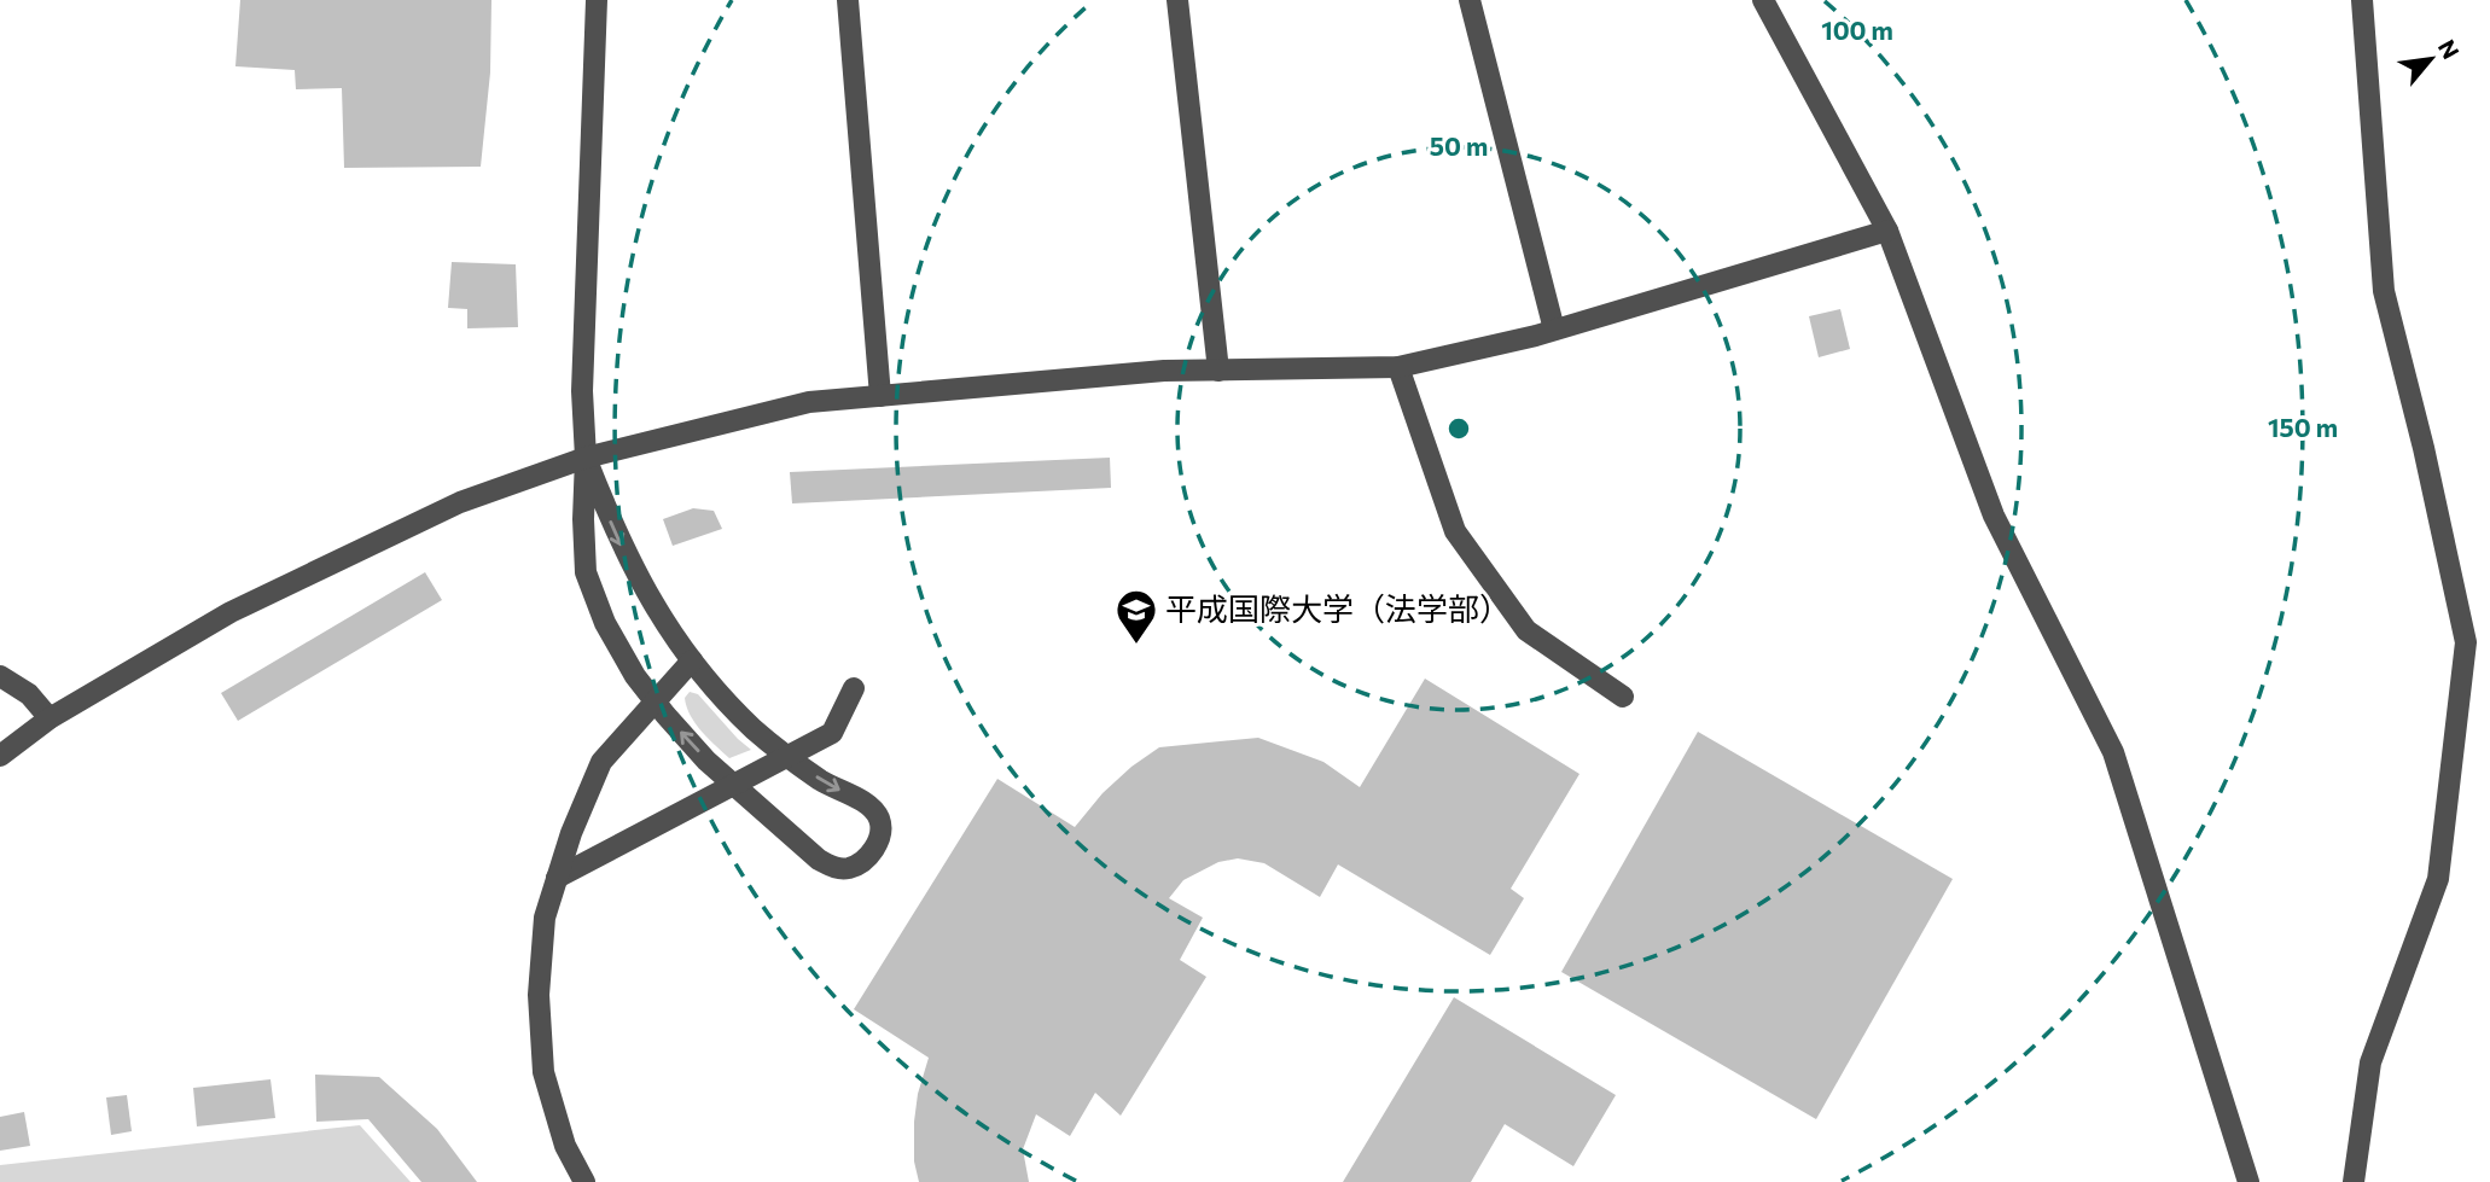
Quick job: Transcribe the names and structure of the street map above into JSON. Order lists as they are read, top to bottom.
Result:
{
  "places": {
    "school or university": ["平成国際大学（法学部）"]
  },
  "north": "top right",
  "rings": ["100 m", "50 m", "150 m"]
}
